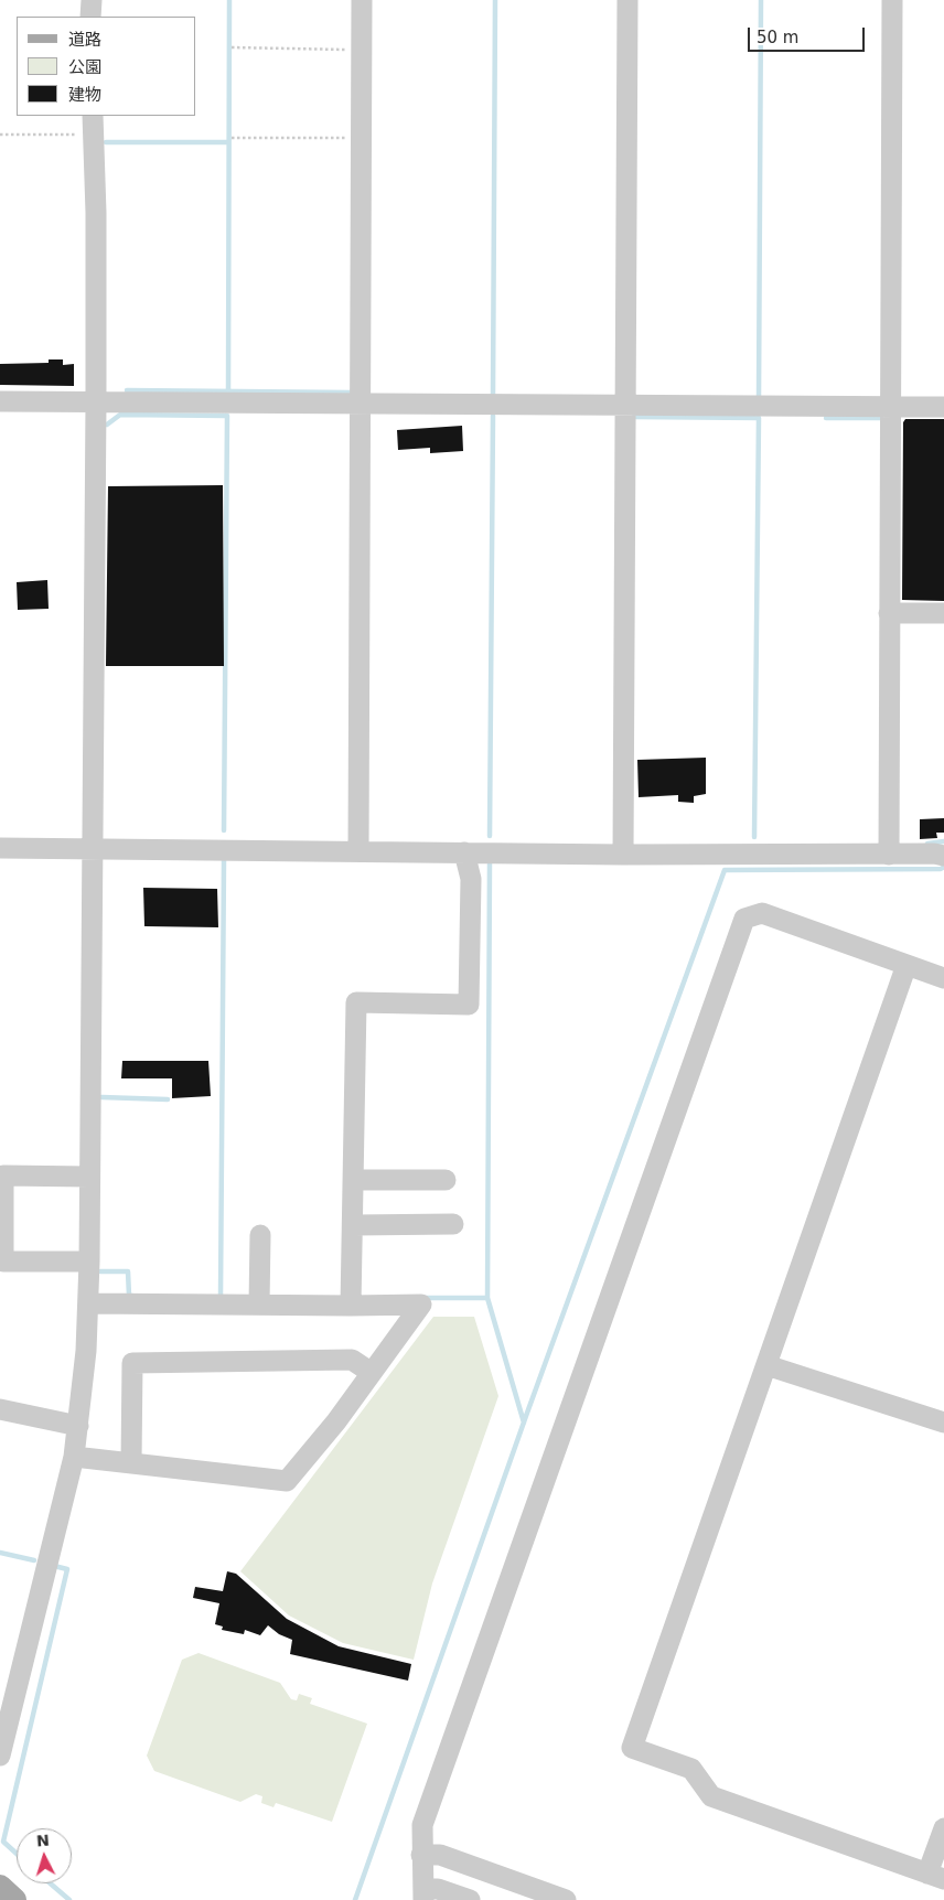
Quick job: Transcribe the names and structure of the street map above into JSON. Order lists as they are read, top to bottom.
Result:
{
  "legend": ["道路", "公園", "建物"],
  "scale_bar": "50 m",
  "north": "top"
}
